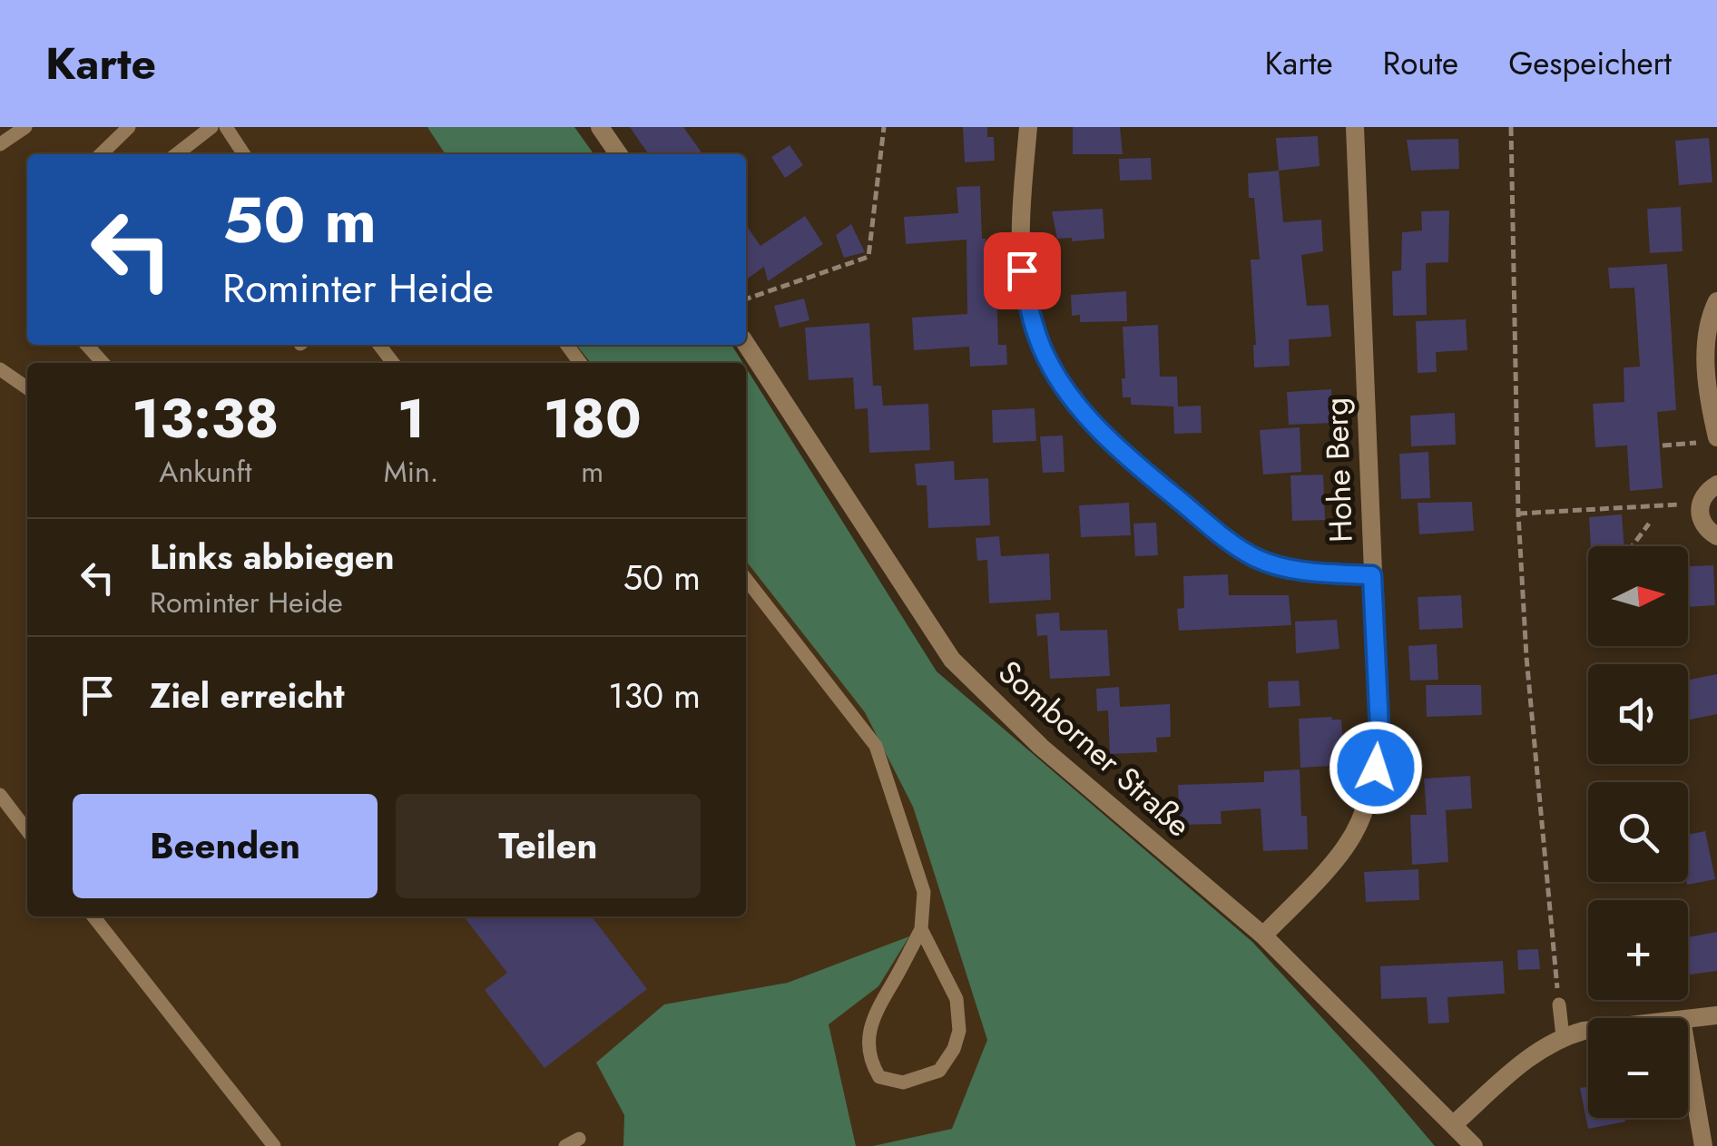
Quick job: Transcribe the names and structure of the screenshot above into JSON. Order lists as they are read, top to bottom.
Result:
{
  "streets": {
    "street": ["Hohe Berg", "Somborner Straße"]
  },
  "crossings": [
    ["Hohe Berg", "Somborner Straße"]
  ],
  "north": "right",
  "page": {
    "header": "Karte",
    "nav": ["Karte", "Route", "Gespeichert"],
    "turn": ["50 m", "Rominter Heide"],
    "eta": [
      "13:38",
      "Ankunft",
      "1",
      "Min.",
      "180",
      "m"
    ],
    "list": [
      {
        "name": "Links abbiegen",
        "note": "Rominter Heide",
        "value": "50 m"
      },
      {
        "name": "Ziel erreicht",
        "value": "130 m"
      }
    ],
    "map_buttons": ["+", "−"],
    "buttons": ["Beenden", "Teilen"]
  }
}
